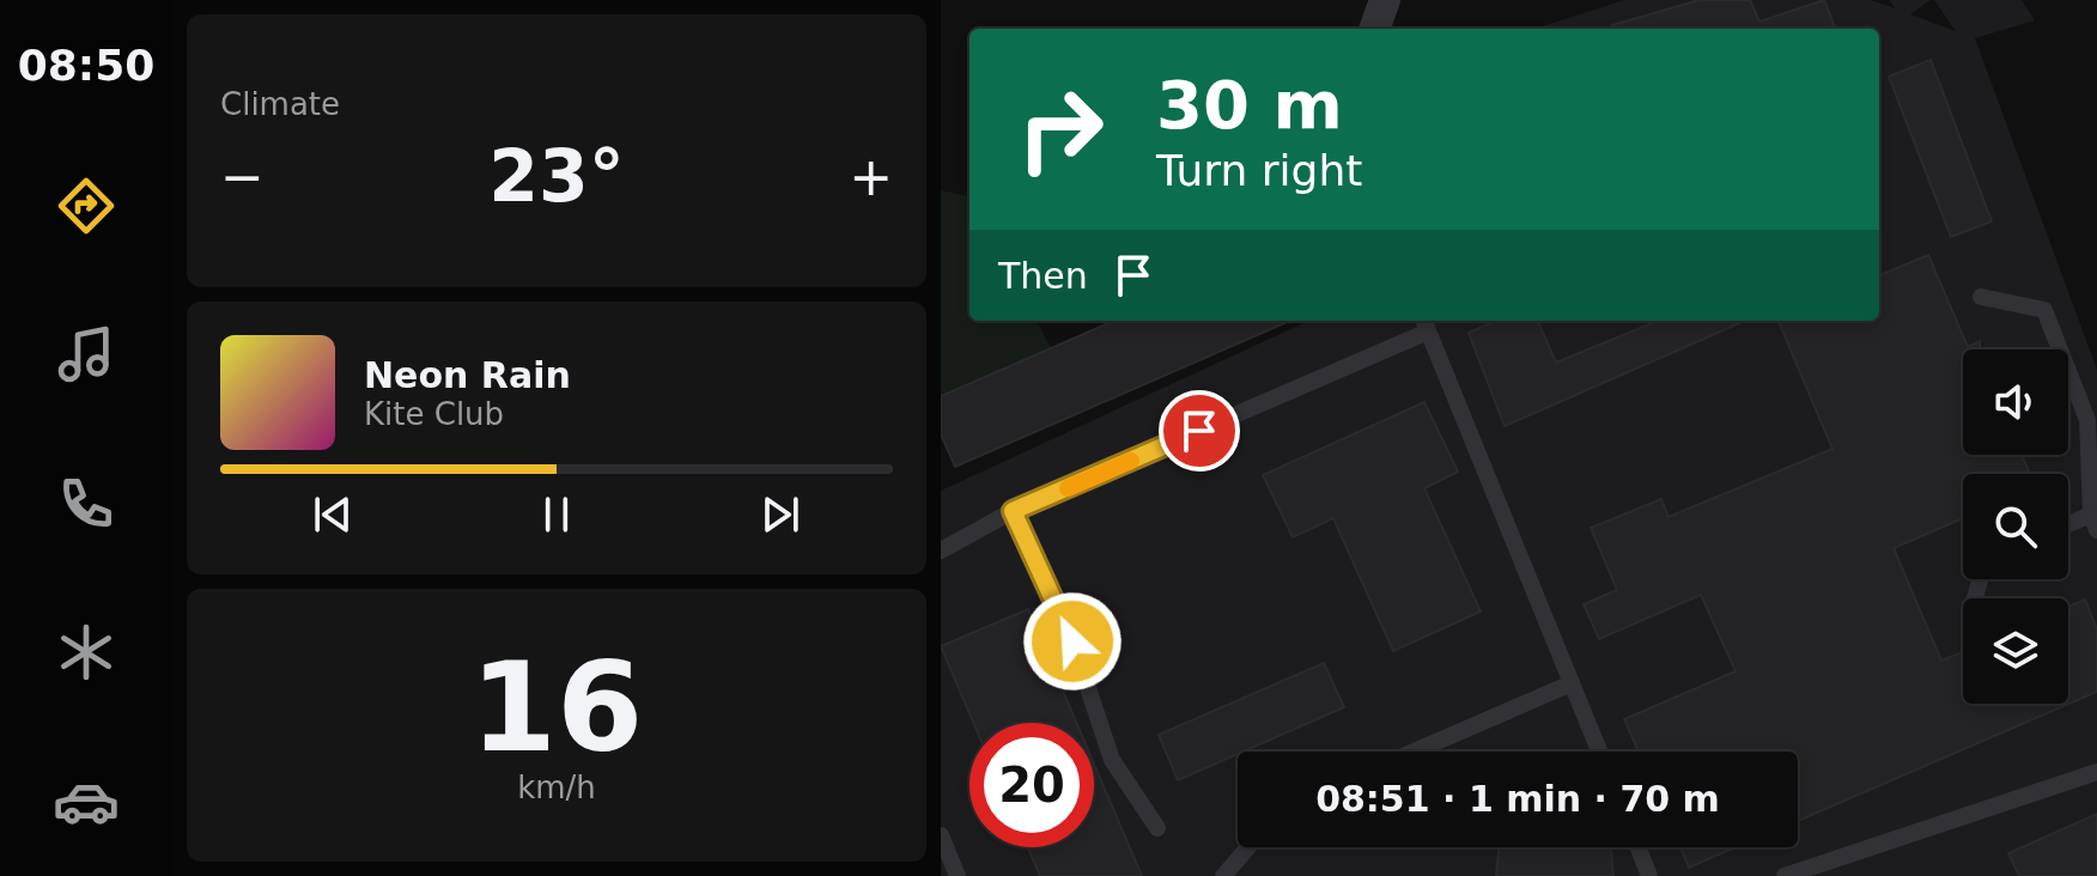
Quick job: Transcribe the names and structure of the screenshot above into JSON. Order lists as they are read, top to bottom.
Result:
{
  "page": {
    "tabs": "08:50",
    "tile": [
      "Climate",
      ["16", "km/h"]
    ],
    "turn": ["30 m", "Turn right"],
    "heat": ["−", "23°", "+"],
    "then": "Then",
    "song": ["Neon Rain", "Kite Club"],
    "limit": "20",
    "trip": "08:51 · 1 min · 70 m"
  }
}
